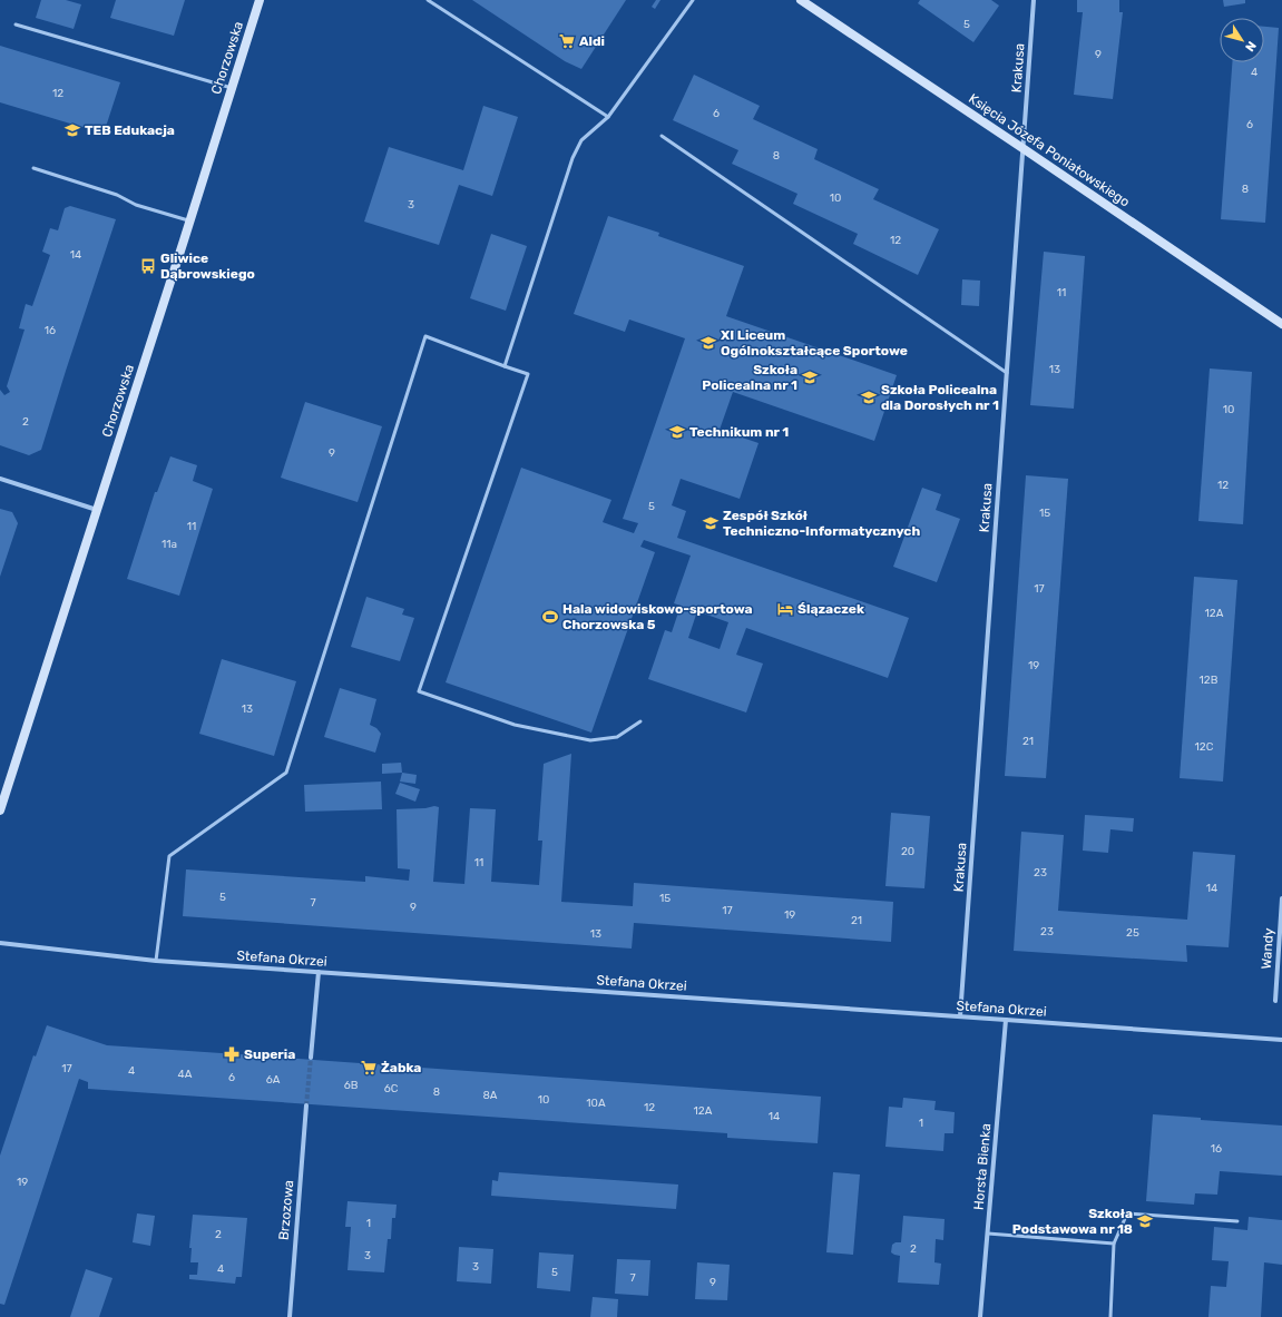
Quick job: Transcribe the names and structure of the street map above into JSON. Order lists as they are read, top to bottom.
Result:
{
  "streets": {
    "main road": ["Chorzowska", "Księcia Józefa Poniatowskiego"],
    "street": [
      "Krakusa",
      "Wandy",
      "Stefana Okrzei",
      "Horsta Bienka",
      "Brzozowa"
    ]
  },
  "crossings": [
    ["Krakusa", "Księcia Józefa Poniatowskiego"],
    ["Krakusa", "Stefana Okrzei"],
    ["Stefana Okrzei", "Horsta Bienka"]
  ],
  "places": {
    "supermarket": ["Aldi", "Żabka"],
    "school or university": [
      "TEB Edukacja",
      "XI Liceum Ogólnokształcące Sportowe",
      "Szkoła Policealna nr 1",
      "Szkoła Policealna dla Dorosłych nr 1",
      "Technikum nr 1",
      "Zespół Szkół Techniczno-Informatycznych",
      "Szkoła Podstawowa nr 18"
    ],
    "bus stop": ["Gliwice Dąbrowskiego"],
    "hotel": ["Ślązaczek"],
    "sports": ["Hala widowiskowo-sportowa Chorzowska 5"],
    "pharmacy": ["Superia"]
  },
  "house_numbers": [
    "5",
    "9",
    "4",
    "12",
    "6",
    "6",
    "8",
    "8",
    "10",
    "3",
    "12",
    "14",
    "11",
    "16",
    "13",
    "10",
    "2",
    "9",
    "12",
    "5",
    "15",
    "11",
    "11a",
    "17",
    "12A",
    "19",
    "12B",
    "13",
    "21",
    "12C",
    "20",
    "11",
    "23",
    "14",
    "5",
    "15",
    "7",
    "9",
    "17",
    "19",
    "21",
    "23",
    "25",
    "13",
    "17",
    "4",
    "4A",
    "6",
    "6A",
    "6B",
    "6C",
    "8",
    "8A",
    "10",
    "10A",
    "12",
    "12A",
    "14",
    "1",
    "16",
    "19",
    "1",
    "2",
    "2",
    "3",
    "3",
    "4",
    "5",
    "7",
    "9"
  ],
  "north": "bottom right"
}
